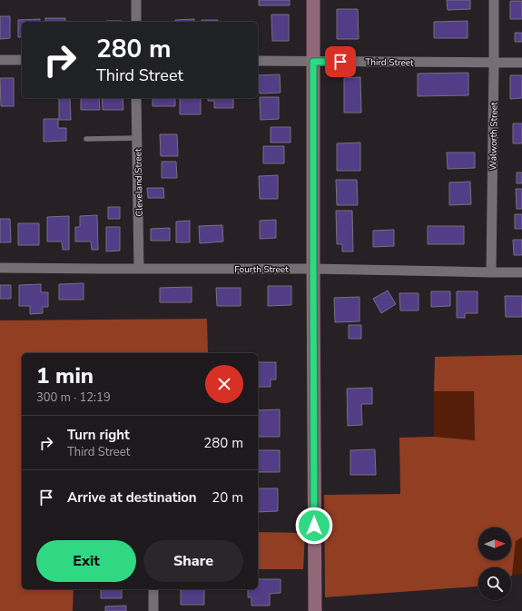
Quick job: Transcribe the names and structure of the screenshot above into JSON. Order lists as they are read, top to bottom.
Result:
{
  "streets": {
    "street": [
      "Third Street",
      "Walworth Street",
      "Cleveland Street",
      "Fourth Street"
    ]
  },
  "crossings": [
    ["Third Street", "Walworth Street"],
    ["Walworth Street", "Fourth Street"],
    ["Cleveland Street", "Fourth Street"]
  ],
  "north": "right",
  "page": {
    "turn": ["280 m", "Third Street"],
    "heading": ["1 min", "300 m · 12:19"],
    "list": [
      {
        "name": "Turn right",
        "note": "Third Street",
        "value": "280 m"
      },
      {
        "name": "Arrive at destination",
        "value": "20 m"
      }
    ],
    "buttons": ["Exit", "Share"]
  }
}
